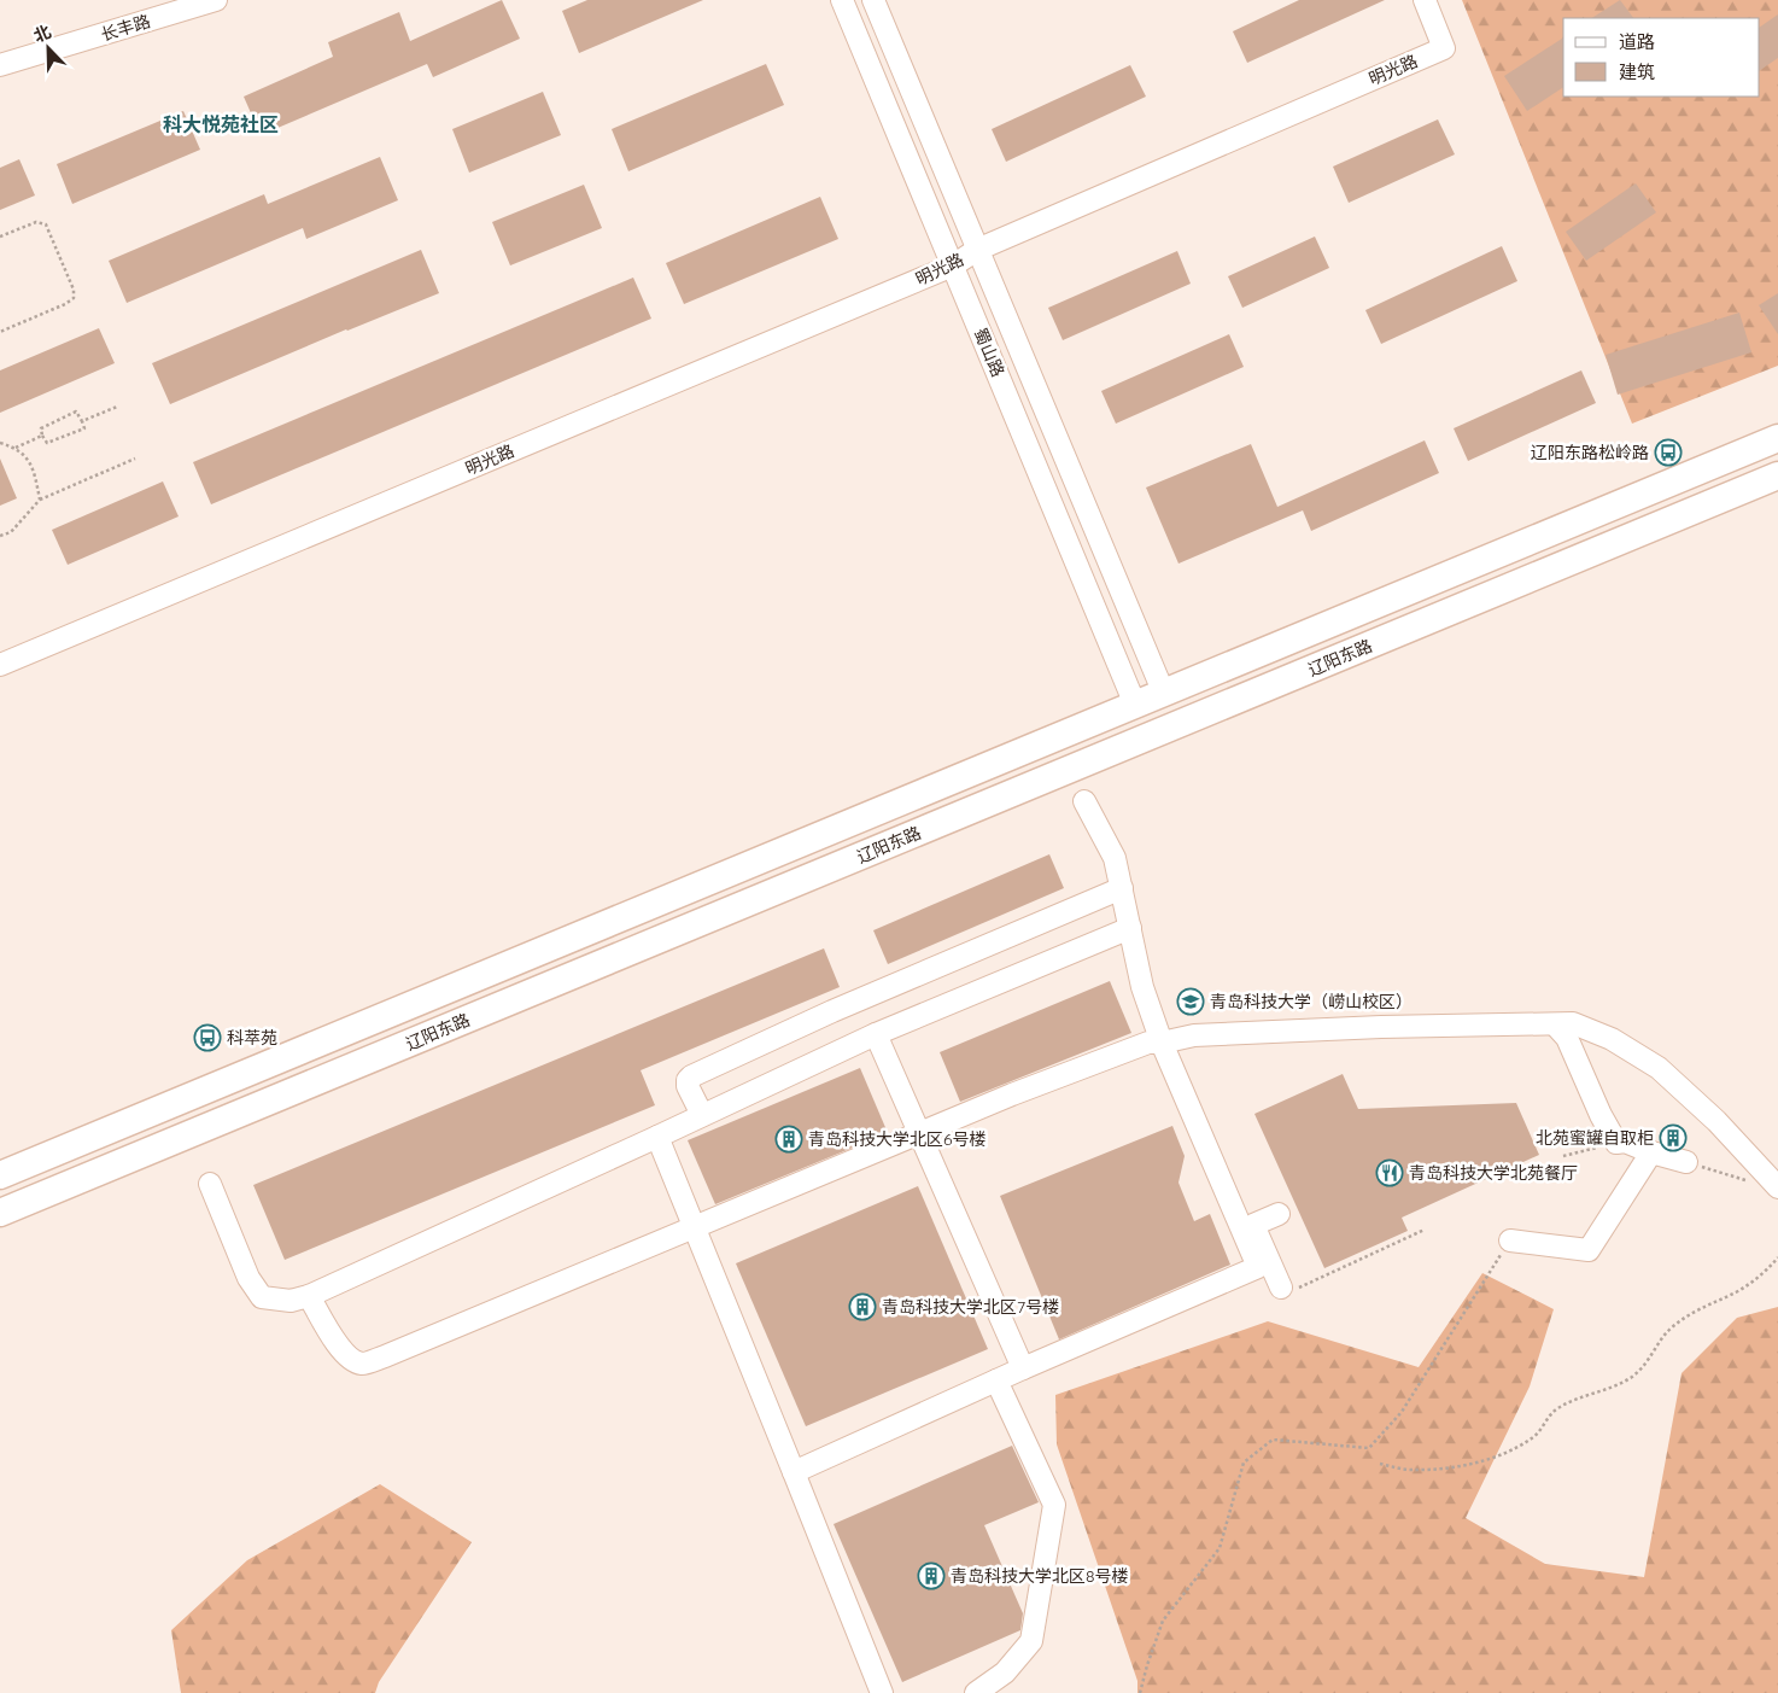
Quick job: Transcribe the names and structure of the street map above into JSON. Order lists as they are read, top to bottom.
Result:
{
  "streets": {
    "main road": ["辽阳东路"],
    "street": ["长丰路", "明光路", "蜀山路"]
  },
  "crossings": [
    ["明光路", "蜀山路"],
    ["蜀山路", "辽阳东路"]
  ],
  "districts": ["科大悦苑社区"],
  "places": {
    "bus stop": ["辽阳东路松岭路", "科萃苑"],
    "school or university": ["青岛科技大学（崂山校区）"],
    "building": [
      "北苑蜜罐自取柜",
      "青岛科技大学北区6号楼",
      "青岛科技大学北区7号楼",
      "青岛科技大学北区8号楼"
    ],
    "restaurant": ["青岛科技大学北苑餐厅"]
  },
  "legend": ["道路", "建筑"],
  "north": "top left"
}
